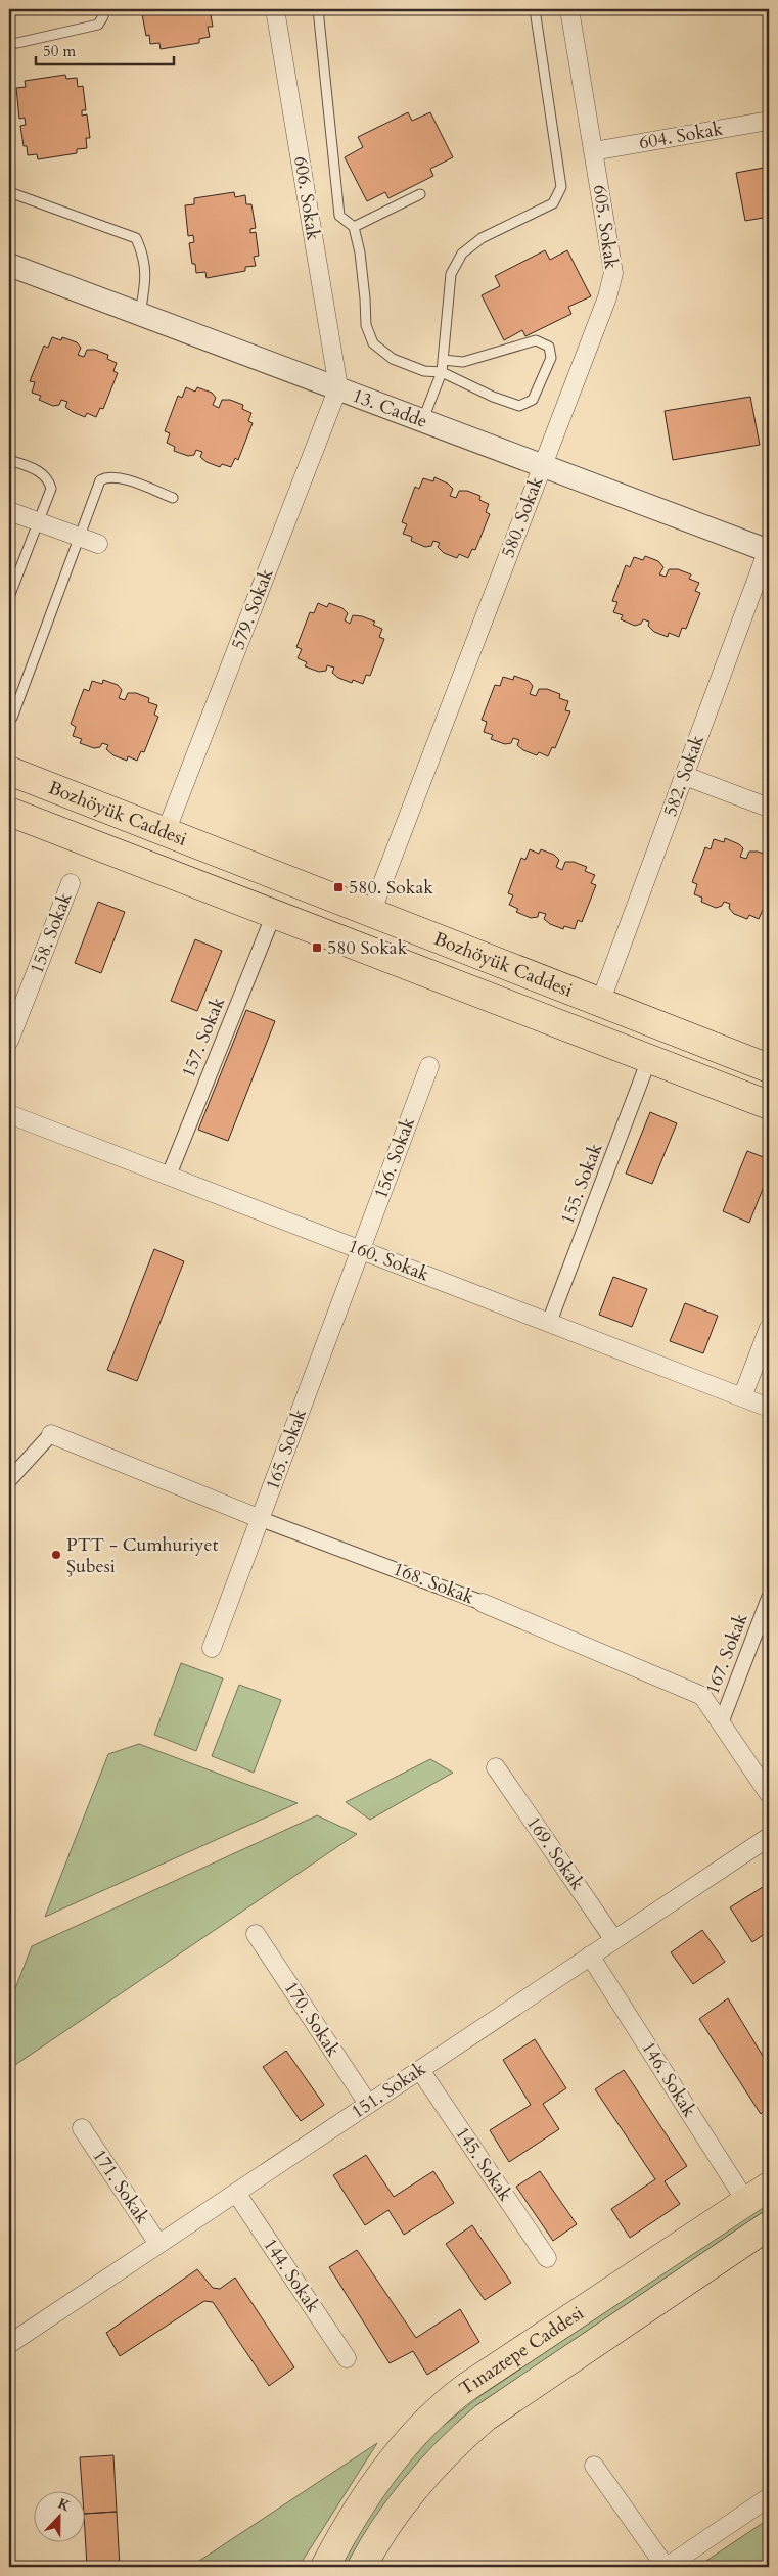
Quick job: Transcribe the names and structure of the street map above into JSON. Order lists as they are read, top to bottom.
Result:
{
  "streets": {
    "main road": ["Bozhöyük Caddesi", "Tınaztepe Caddesi"],
    "street": [
      "604. Sokak",
      "606. Sokak",
      "605. Sokak",
      "13. Cadde",
      "580. Sokak",
      "579. Sokak",
      "582. Sokak",
      "158. Sokak",
      "157. Sokak",
      "156. Sokak",
      "155. Sokak",
      "160. Sokak",
      "165. Sokak",
      "168. Sokak",
      "167. Sokak",
      "169. Sokak",
      "170. Sokak",
      "146. Sokak",
      "151. Sokak",
      "145. Sokak",
      "171. Sokak",
      "144. Sokak"
    ]
  },
  "crossings": [
    ["604. Sokak", "605. Sokak"],
    ["606. Sokak", "13. Cadde"],
    ["606. Sokak", "579. Sokak"],
    ["605. Sokak", "13. Cadde"],
    ["605. Sokak", "580. Sokak"],
    ["13. Cadde", "580. Sokak"],
    ["13. Cadde", "579. Sokak"],
    ["13. Cadde", "582. Sokak"],
    ["580. Sokak", "Bozhöyük Caddesi"],
    ["579. Sokak", "Bozhöyük Caddesi"],
    ["582. Sokak", "Bozhöyük Caddesi"],
    ["Bozhöyük Caddesi", "157. Sokak"],
    ["Bozhöyük Caddesi", "155. Sokak"],
    ["157. Sokak", "160. Sokak"],
    ["156. Sokak", "160. Sokak"],
    ["156. Sokak", "165. Sokak"],
    ["155. Sokak", "160. Sokak"],
    ["160. Sokak", "165. Sokak"],
    ["165. Sokak", "168. Sokak"],
    ["168. Sokak", "167. Sokak"],
    ["169. Sokak", "151. Sokak"],
    ["170. Sokak", "151. Sokak"],
    ["146. Sokak", "151. Sokak"],
    ["146. Sokak", "Tınaztepe Caddesi"],
    ["151. Sokak", "145. Sokak"],
    ["151. Sokak", "171. Sokak"],
    ["151. Sokak", "144. Sokak"]
  ],
  "places": {
    "transit": ["580. Sokak", "580 Sokak"],
    "other": ["PTT - Cumhuriyet Şubesi"]
  },
  "scale_bar": "50 m",
  "north": "top"
}
